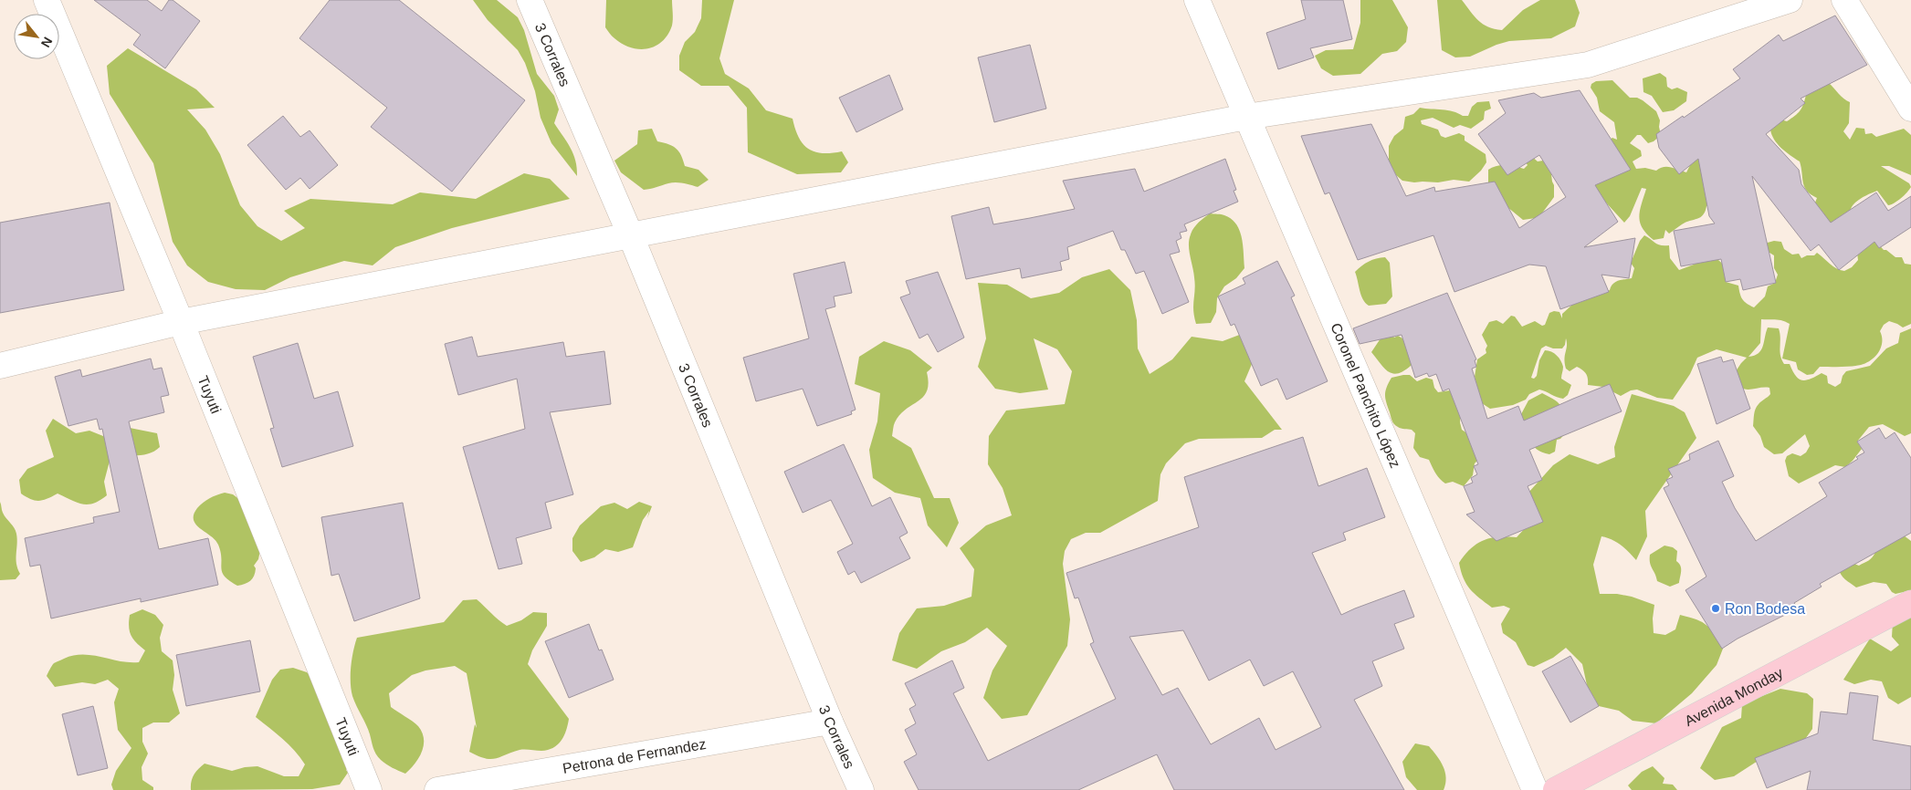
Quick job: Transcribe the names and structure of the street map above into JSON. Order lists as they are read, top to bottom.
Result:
{
  "streets": {
    "main road": ["Avenida Monday"],
    "street": [
      "3 Corrales",
      "Tuyuti",
      "Coronel Panchito López",
      "Petrona de Fernandez"
    ]
  },
  "crossings": [
    ["3 Corrales", "Petrona de Fernandez"]
  ],
  "places": ["Ron Bodesa"],
  "north": "bottom right"
}
